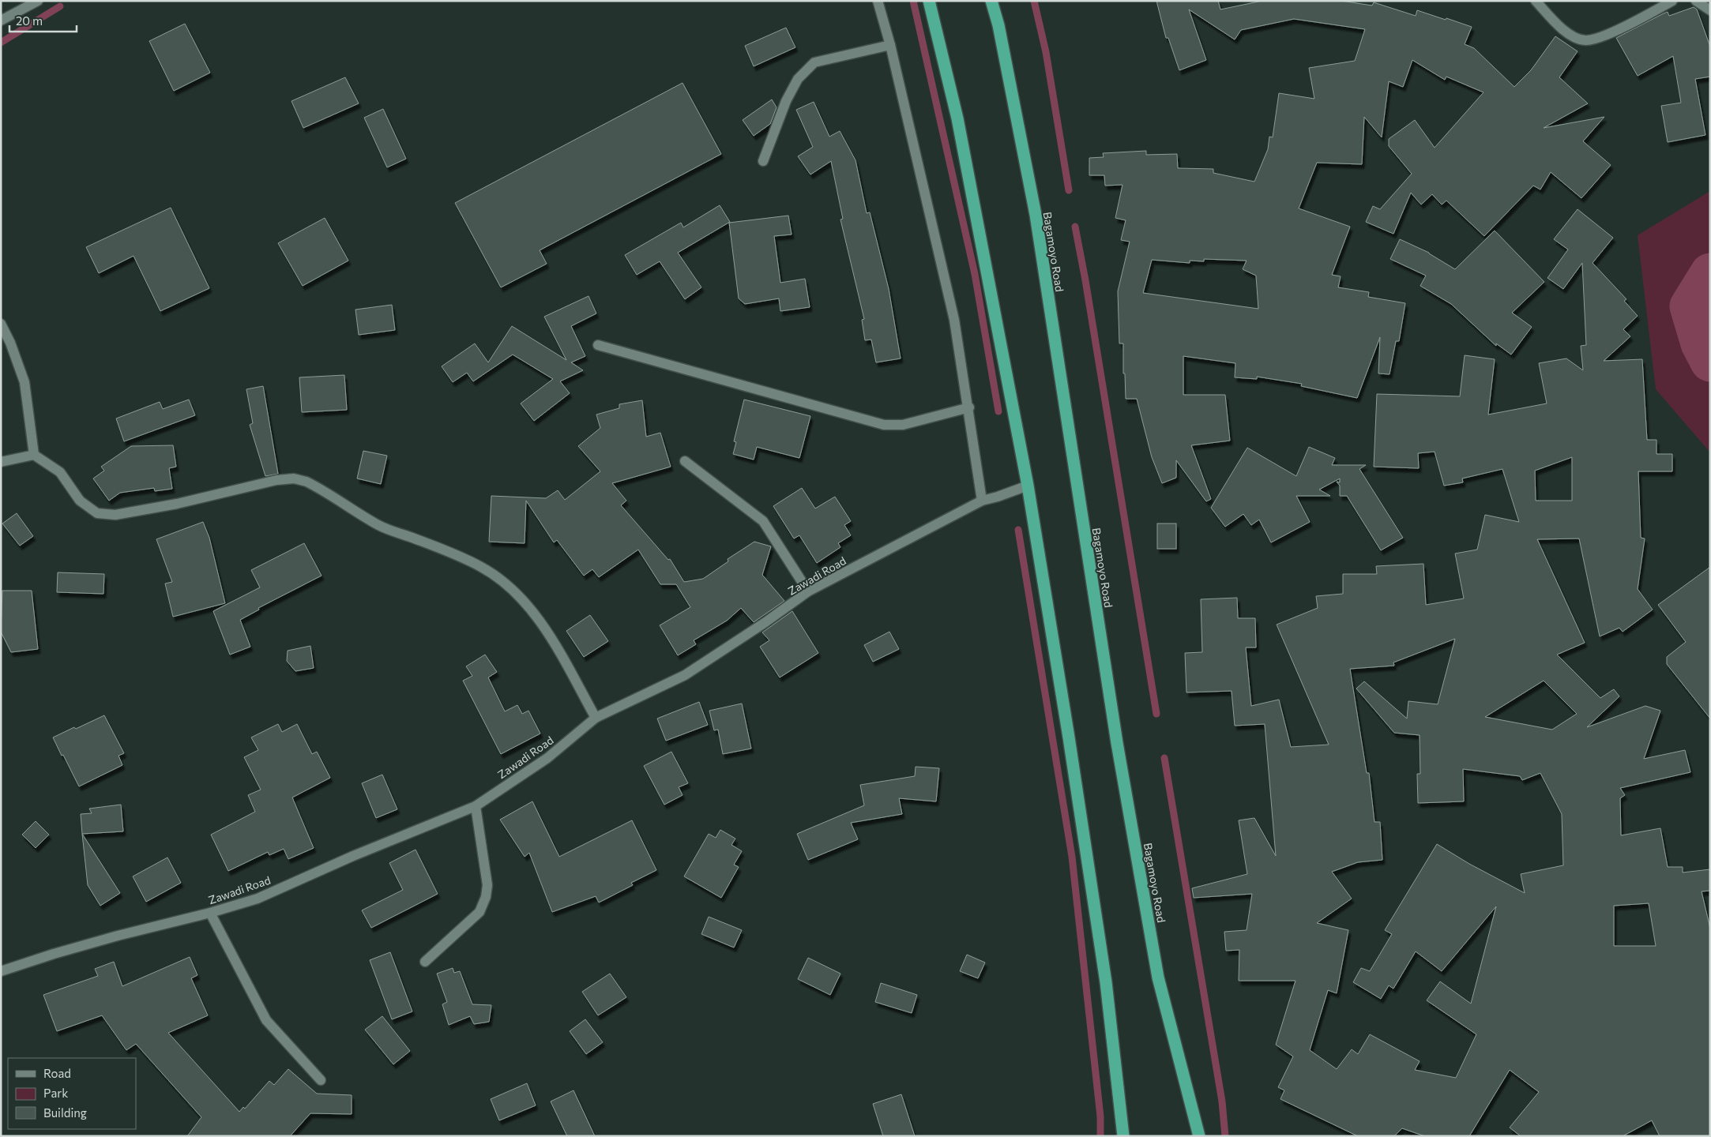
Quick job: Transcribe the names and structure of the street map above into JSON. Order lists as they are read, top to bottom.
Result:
{
  "streets": {
    "highway": ["Bagamoyo Road"],
    "street": ["Zawadi Road"]
  },
  "legend": ["Road", "Park", "Building"],
  "scale_bar": "20 m"
}
